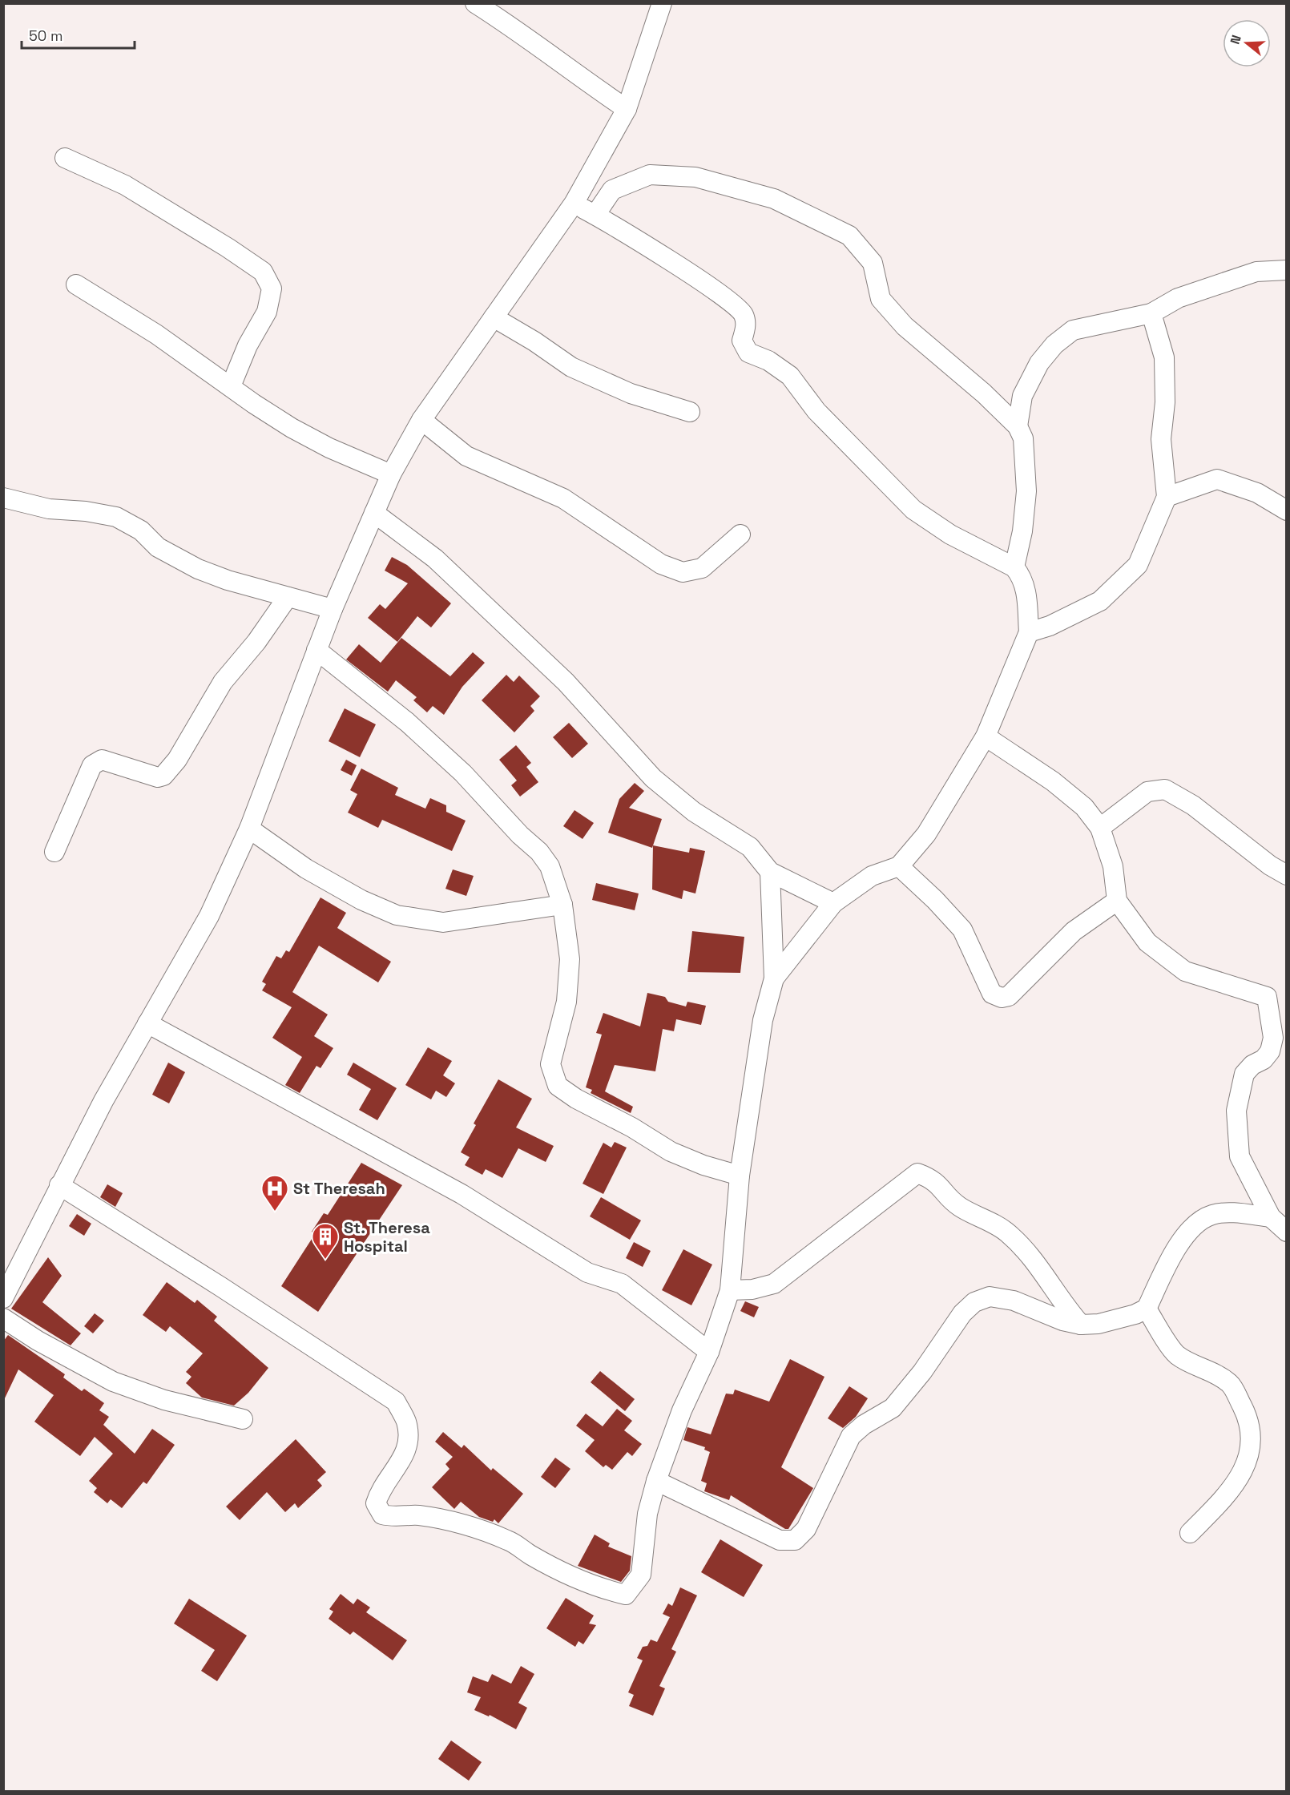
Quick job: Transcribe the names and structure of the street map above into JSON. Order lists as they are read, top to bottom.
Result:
{
  "places": {
    "hospital": ["St Theresah"],
    "building": ["St. Theresa Hospital"]
  },
  "scale_bar": "50 m",
  "north": "left"
}
